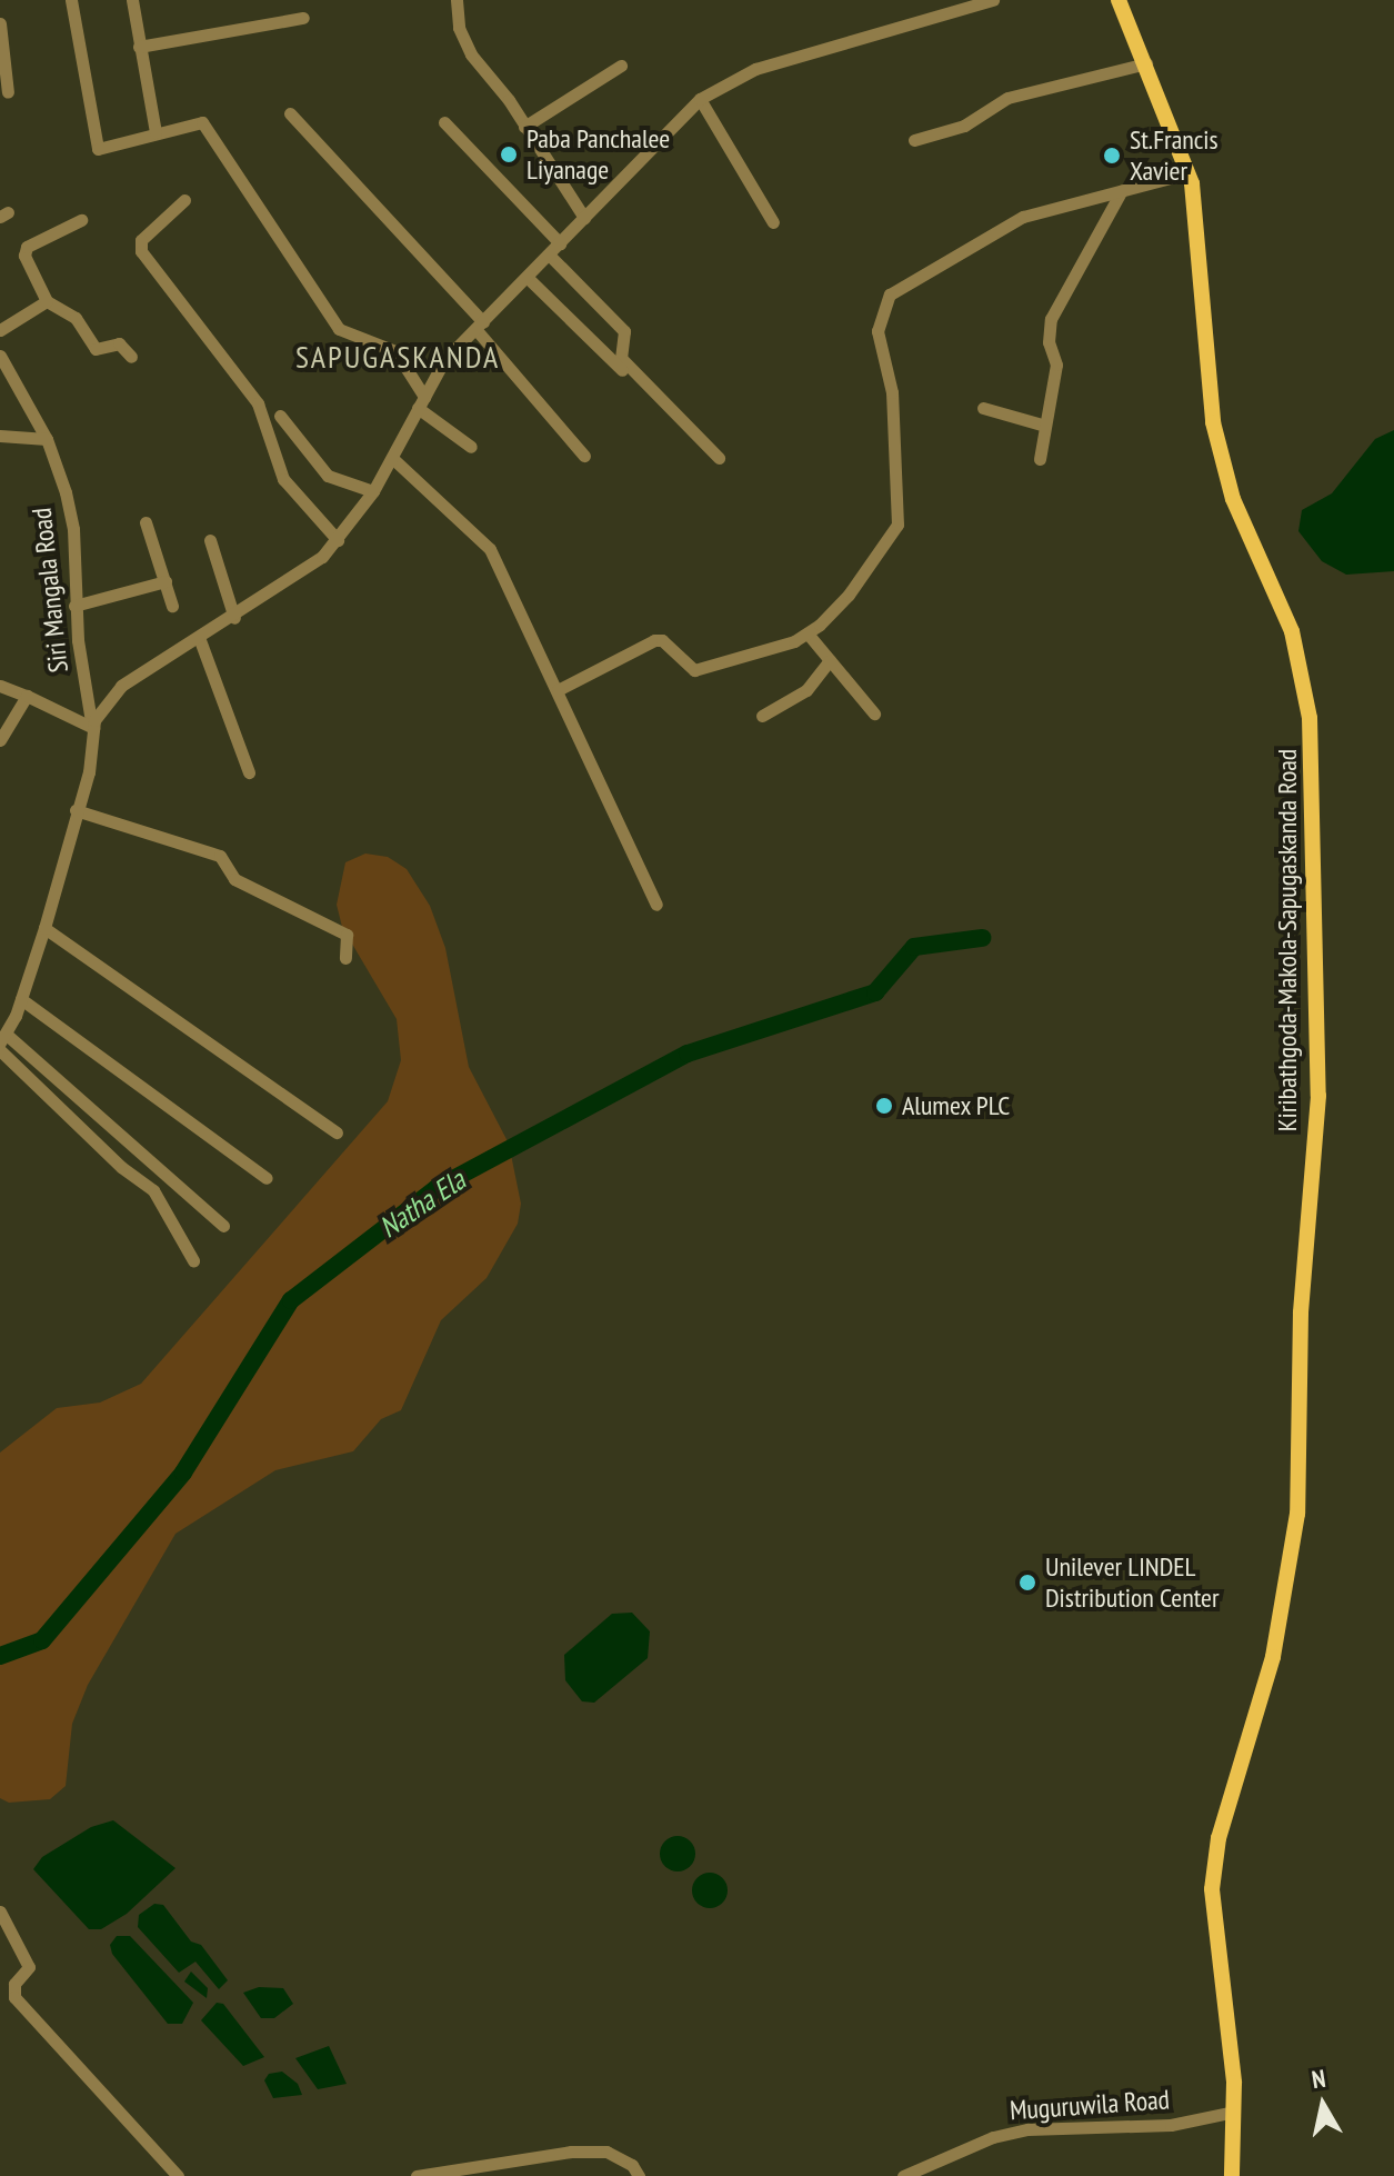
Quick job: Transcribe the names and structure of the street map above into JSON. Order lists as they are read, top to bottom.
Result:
{
  "streets": {
    "main road": ["Kiribathgoda-Makola-Sapugaskanda Road"],
    "street": ["Siri Mangala Road", "Muguruwila Road"]
  },
  "crossings": [
    ["Kiribathgoda-Makola-Sapugaskanda Road", "Muguruwila Road"]
  ],
  "districts": ["SAPUGASKANDA"],
  "water": ["Natha Ela"],
  "places": [
    "Paba Panchalee Liyanage",
    "St.Francis Xavier",
    "Alumex PLC",
    "Unilever LINDEL Distribution Center"
  ],
  "north": "top"
}
